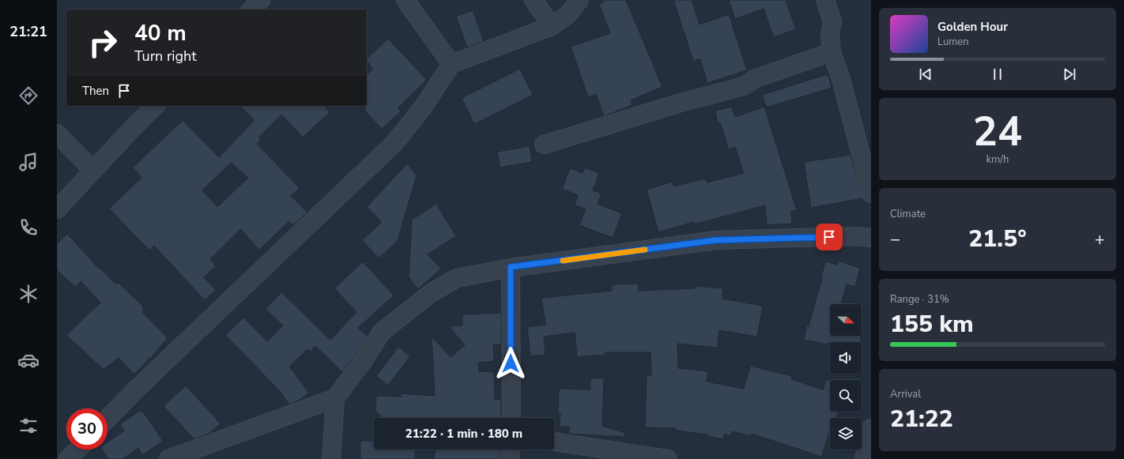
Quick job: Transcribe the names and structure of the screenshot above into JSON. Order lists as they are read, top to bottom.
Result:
{
  "north": "right",
  "page": {
    "tabs": "21:21",
    "turn": ["40 m", "Turn right"],
    "song": ["Golden Hour", "Lumen"],
    "then": "Then",
    "tile": [
      ["24", "km/h"],
      "Climate",
      ["Range · 31%", "155 km"],
      ["Arrival", "21:22"]
    ],
    "heat": ["−", "21.5°", "+"],
    "limit": "30",
    "trip": "21:22 · 1 min · 180 m"
  }
}
